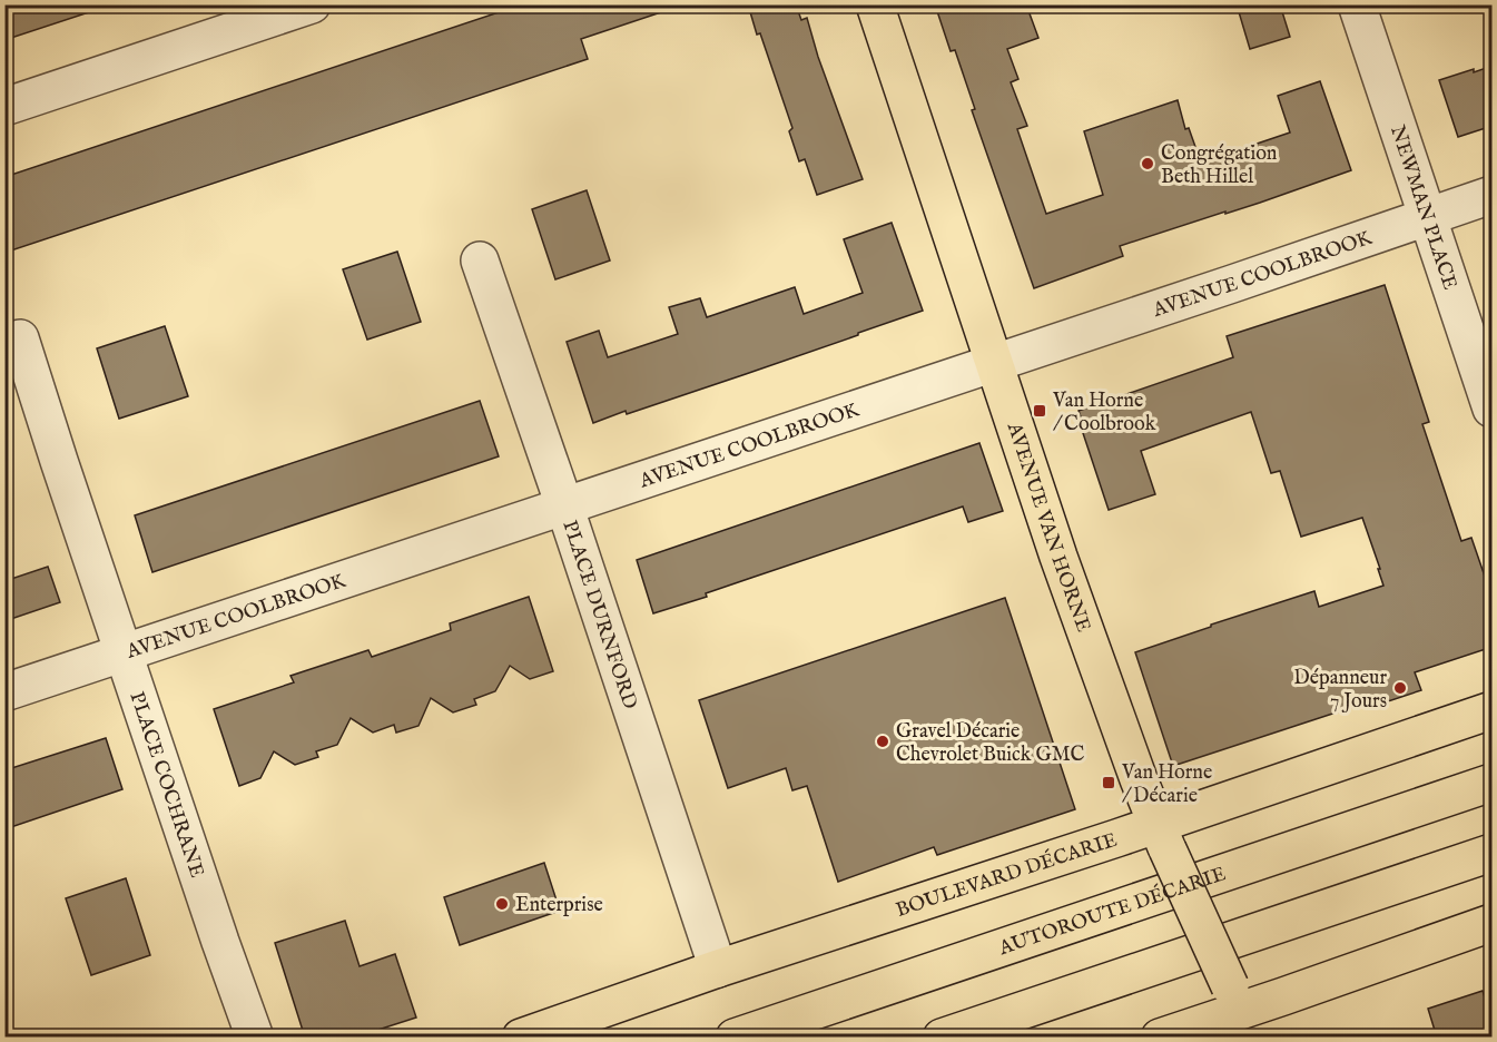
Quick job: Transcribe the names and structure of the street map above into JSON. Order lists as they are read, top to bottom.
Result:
{
  "streets": {
    "main road": ["AVENUE VAN HORNE", "BOULEVARD DÉCARIE", "AUTOROUTE DÉCARIE"],
    "street": [
      "NEWMAN PLACE",
      "AVENUE COOLBROOK",
      "PLACE DURNFORD",
      "PLACE COCHRANE"
    ]
  },
  "crossings": [
    ["NEWMAN PLACE", "AVENUE COOLBROOK"],
    ["AVENUE COOLBROOK", "AVENUE VAN HORNE"],
    ["AVENUE COOLBROOK", "PLACE DURNFORD"],
    ["AVENUE COOLBROOK", "PLACE COCHRANE"],
    ["AVENUE VAN HORNE", "BOULEVARD DÉCARIE"],
    ["PLACE DURNFORD", "BOULEVARD DÉCARIE"]
  ],
  "places": {
    "other": [
      "Congrégation Beth Hillel",
      "Dépanneur 7 Jours",
      "Gravel Décarie Chevrolet Buick GMC",
      "Enterprise"
    ],
    "transit": ["Van Horne / Coolbrook", "Van Horne / Décarie"]
  }
}
